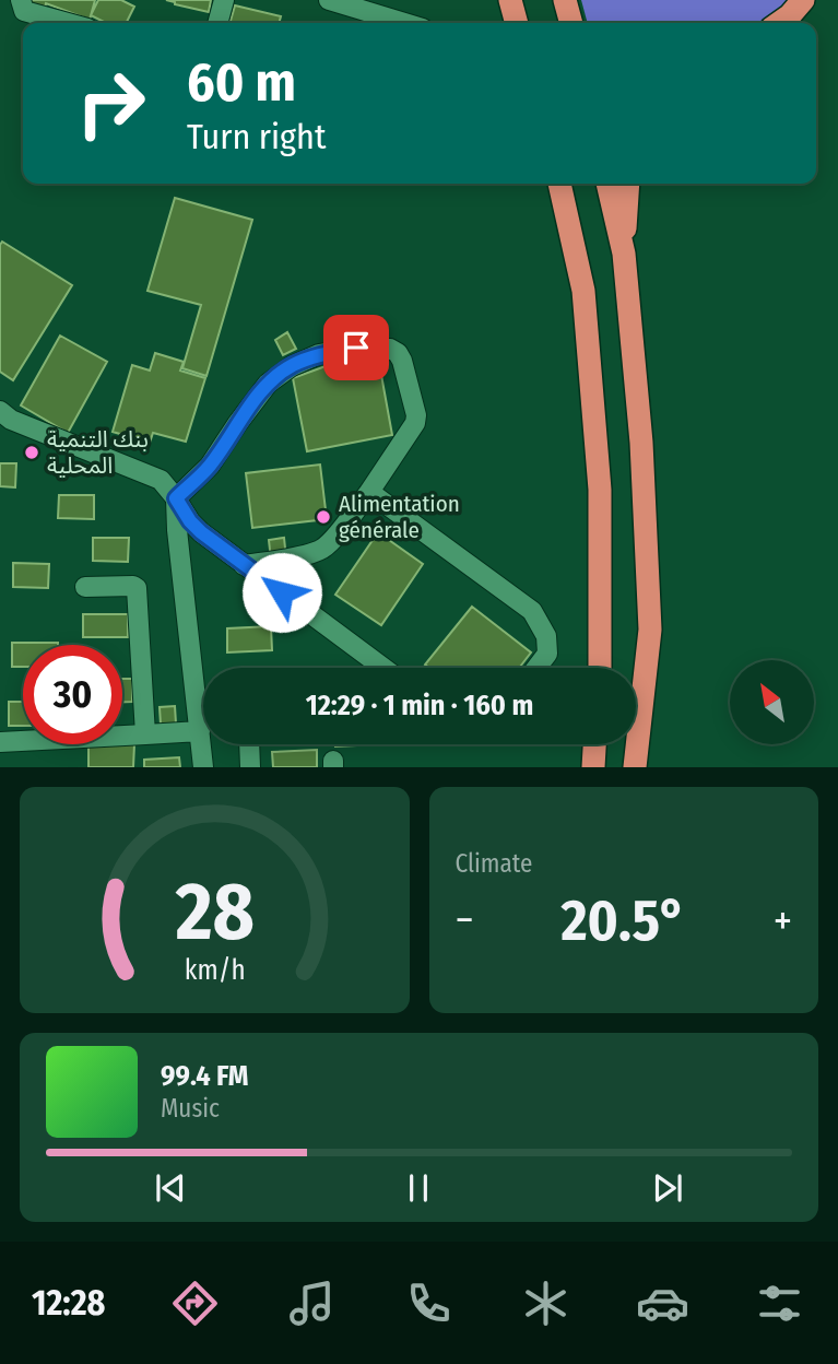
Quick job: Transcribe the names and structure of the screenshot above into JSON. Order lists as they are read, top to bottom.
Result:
{
  "places": ["بنك التنمية المحلية", "Alimentation générale"],
  "north": "top left",
  "page": {
    "turn": ["60 m", "Turn right"],
    "limit": "30",
    "trip": "12:29 · 1 min · 160 m",
    "tile": "Climate",
    "heat": ["−", "20.5°", "+"],
    "song": ["99.4 FM", "Music"],
    "tabs": "12:28",
    "gauge": ["28", "km/h"]
  }
}
